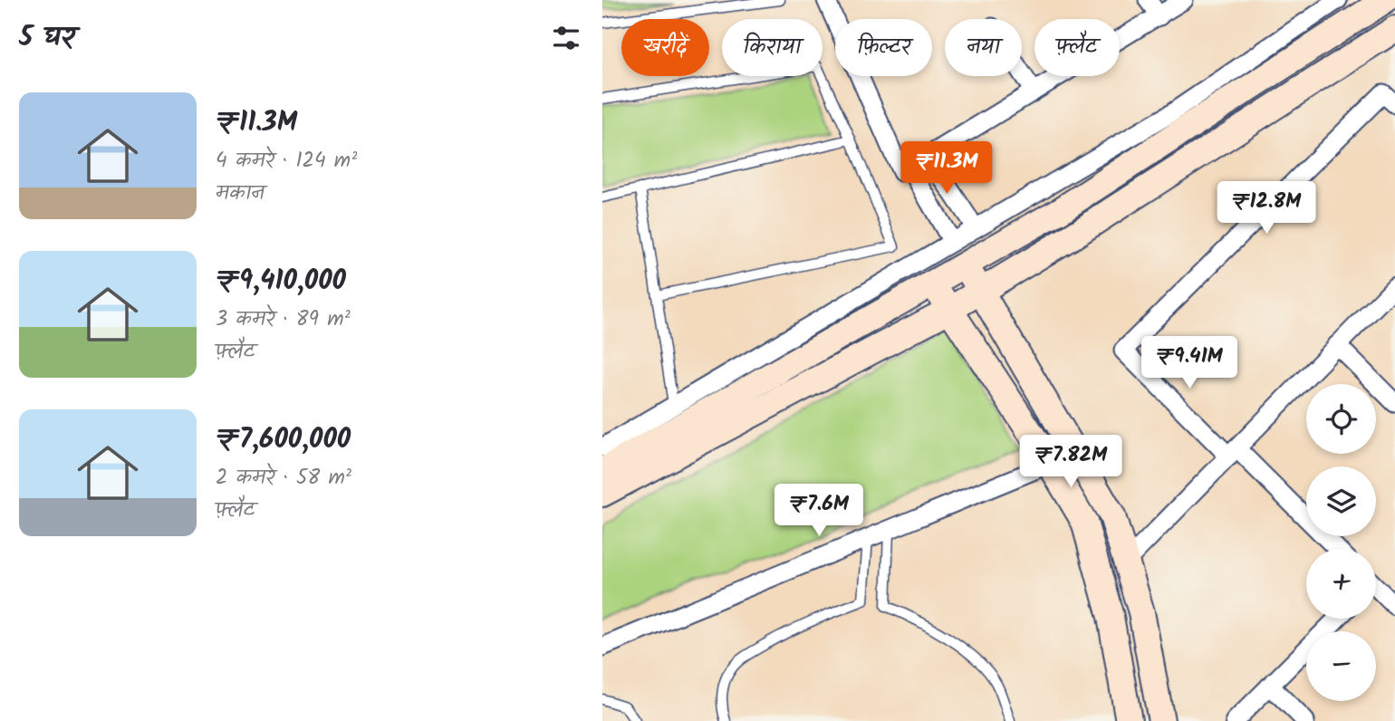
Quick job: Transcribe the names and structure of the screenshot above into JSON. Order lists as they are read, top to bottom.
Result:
{
  "page": {
    "heading": "5 घर",
    "chip": [
      "खरीदें",
      "किराया",
      "फ़िल्टर",
      "नया",
      "फ़्लैट"
    ],
    "list": [
      {
        "name": "₹11.3M",
        "note": "4 कमरे · 124 m² · मकान"
      },
      {
        "name": "₹9,410,000",
        "note": "3 कमरे · 89 m² · फ़्लैट"
      },
      {
        "name": "₹7,600,000",
        "note": "2 कमरे · 58 m² · फ़्लैट"
      }
    ],
    "price": [
      "₹11.3M",
      "₹12.8M",
      "₹9.41M",
      "₹7.82M",
      "₹7.6M"
    ],
    "map_buttons": ["+", "−"]
  }
}
